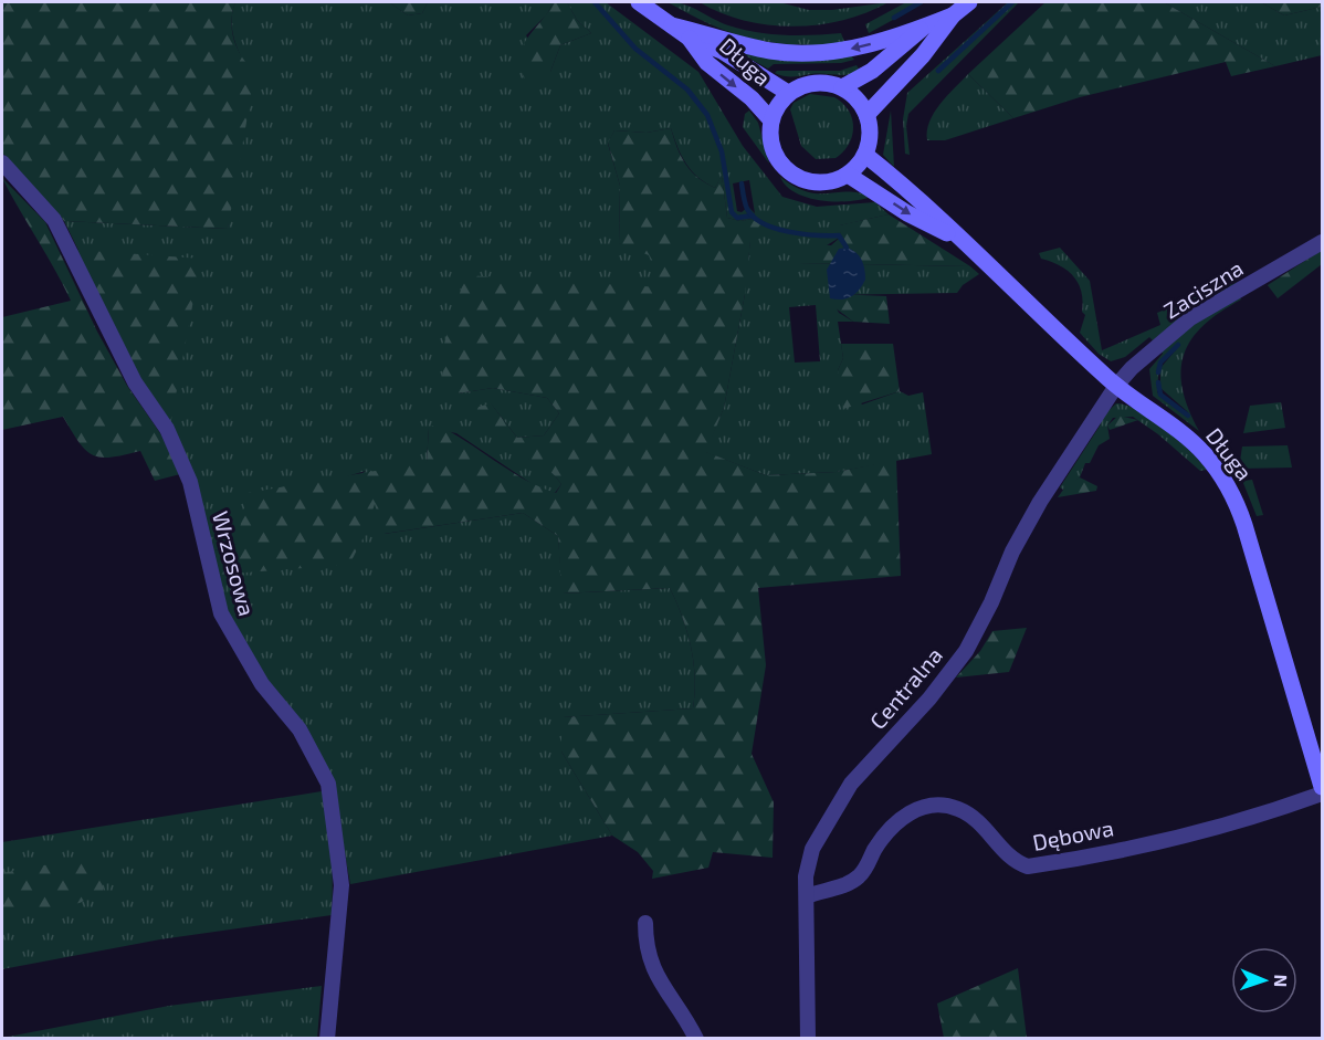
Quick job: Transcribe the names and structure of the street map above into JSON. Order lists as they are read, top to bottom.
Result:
{
  "streets": {
    "main road": ["Długa"],
    "street": [
      "Zaciszna",
      "Wrzosowa",
      "Centralna",
      "Dębowa"
    ]
  },
  "crossings": [
    ["Długa", "Zaciszna"],
    ["Długa", "Centralna"],
    ["Zaciszna", "Centralna"],
    ["Centralna", "Dębowa"]
  ],
  "north": "right"
}
